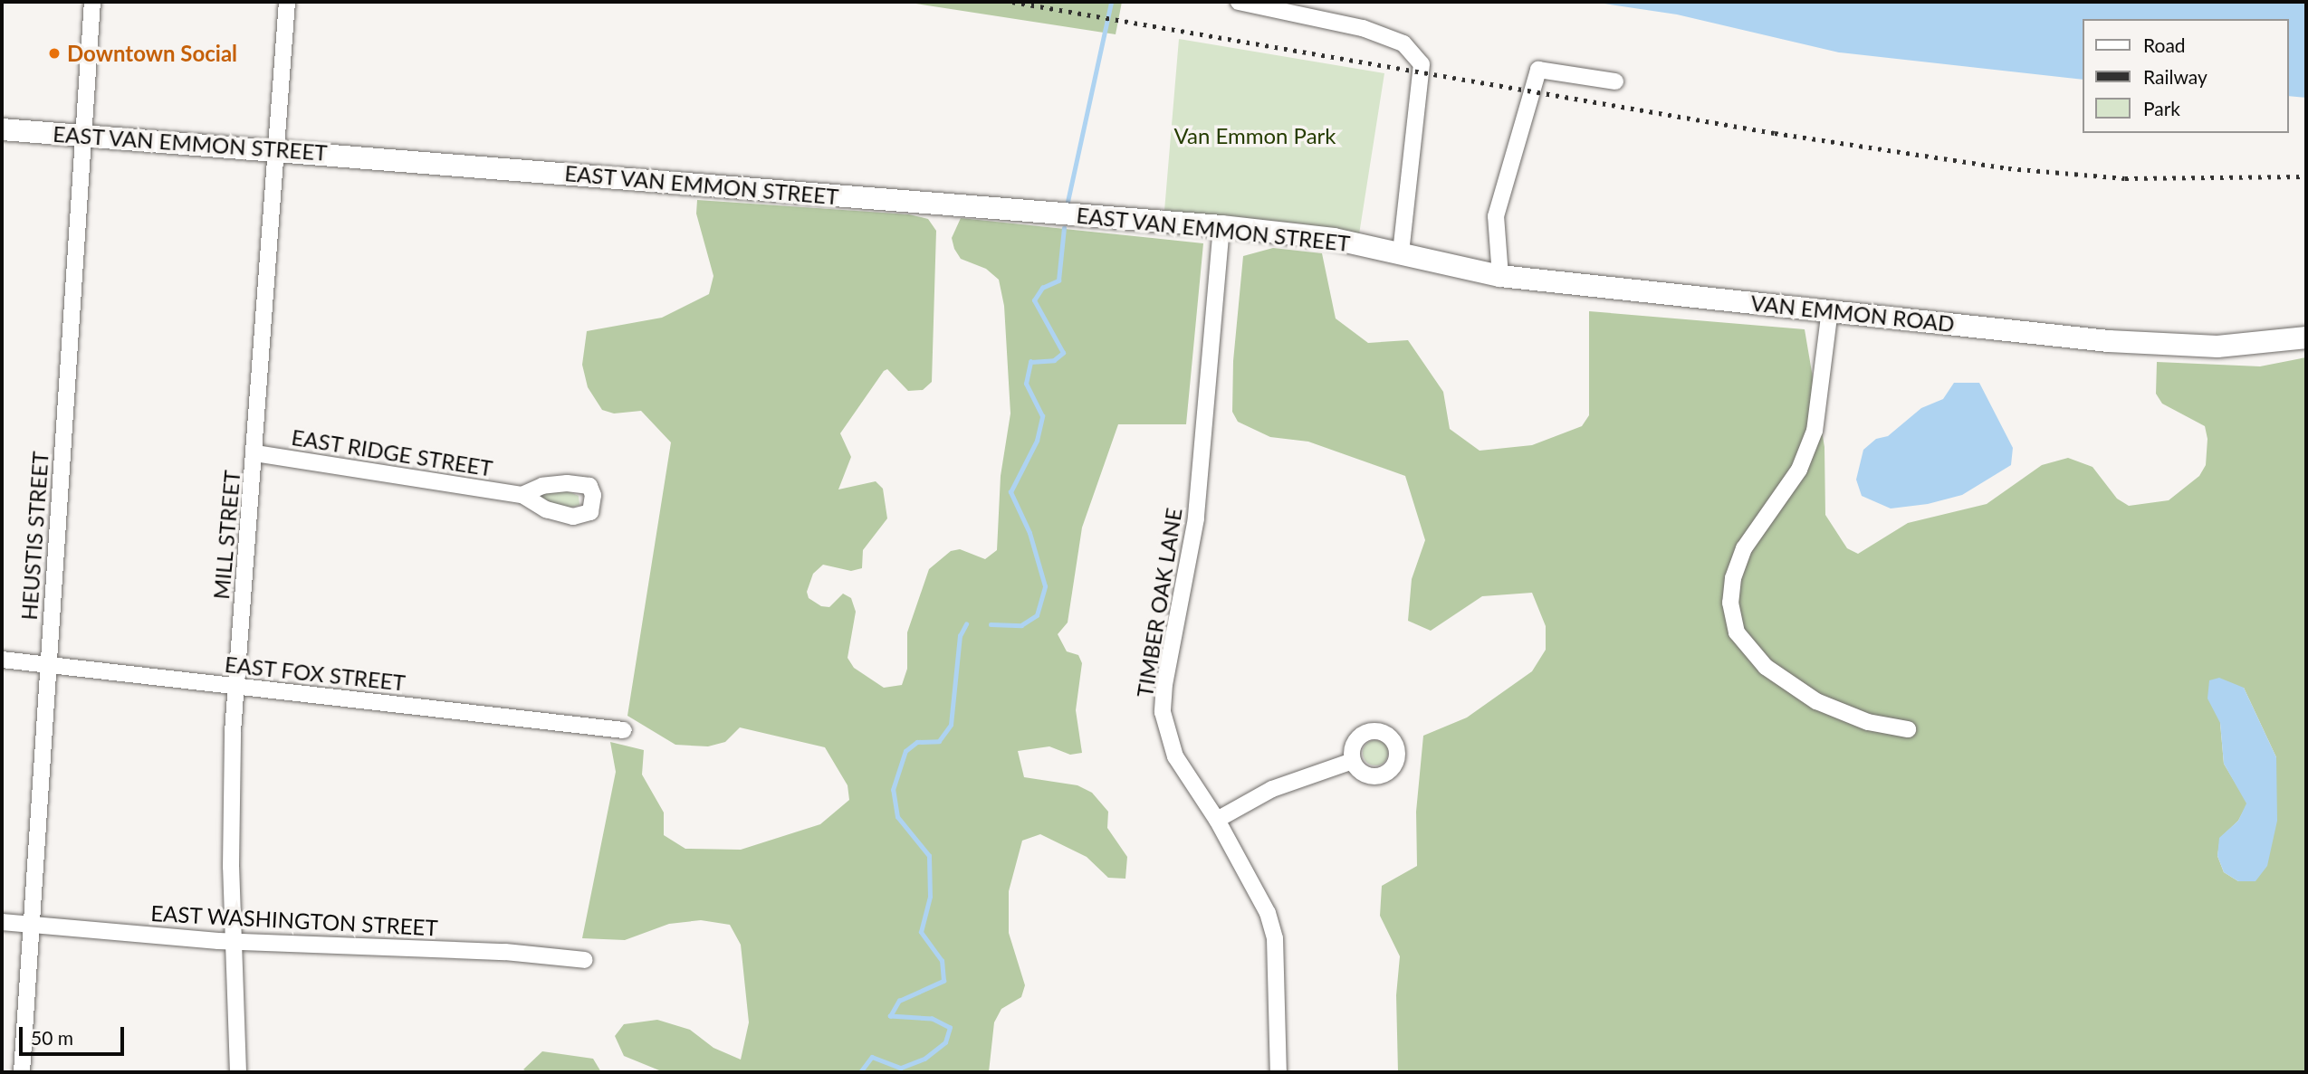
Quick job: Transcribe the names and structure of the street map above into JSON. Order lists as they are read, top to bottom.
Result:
{
  "streets": {
    "street": [
      "EAST VAN EMMON STREET",
      "VAN EMMON ROAD",
      "EAST RIDGE STREET",
      "MILL STREET",
      "HEUSTIS STREET",
      "TIMBER OAK LANE",
      "EAST FOX STREET",
      "EAST WASHINGTON STREET"
    ]
  },
  "crossings": [
    ["EAST VAN EMMON STREET", "VAN EMMON ROAD"],
    ["EAST VAN EMMON STREET", "MILL STREET"],
    ["EAST VAN EMMON STREET", "HEUSTIS STREET"],
    ["EAST VAN EMMON STREET", "TIMBER OAK LANE"],
    ["EAST RIDGE STREET", "MILL STREET"],
    ["MILL STREET", "EAST FOX STREET"],
    ["MILL STREET", "EAST WASHINGTON STREET"],
    ["HEUSTIS STREET", "EAST FOX STREET"],
    ["HEUSTIS STREET", "EAST WASHINGTON STREET"]
  ],
  "parks": ["Van Emmon Park"],
  "places": ["Downtown Social"],
  "legend": ["Road", "Railway", "Park"],
  "scale_bar": "50 m"
}
